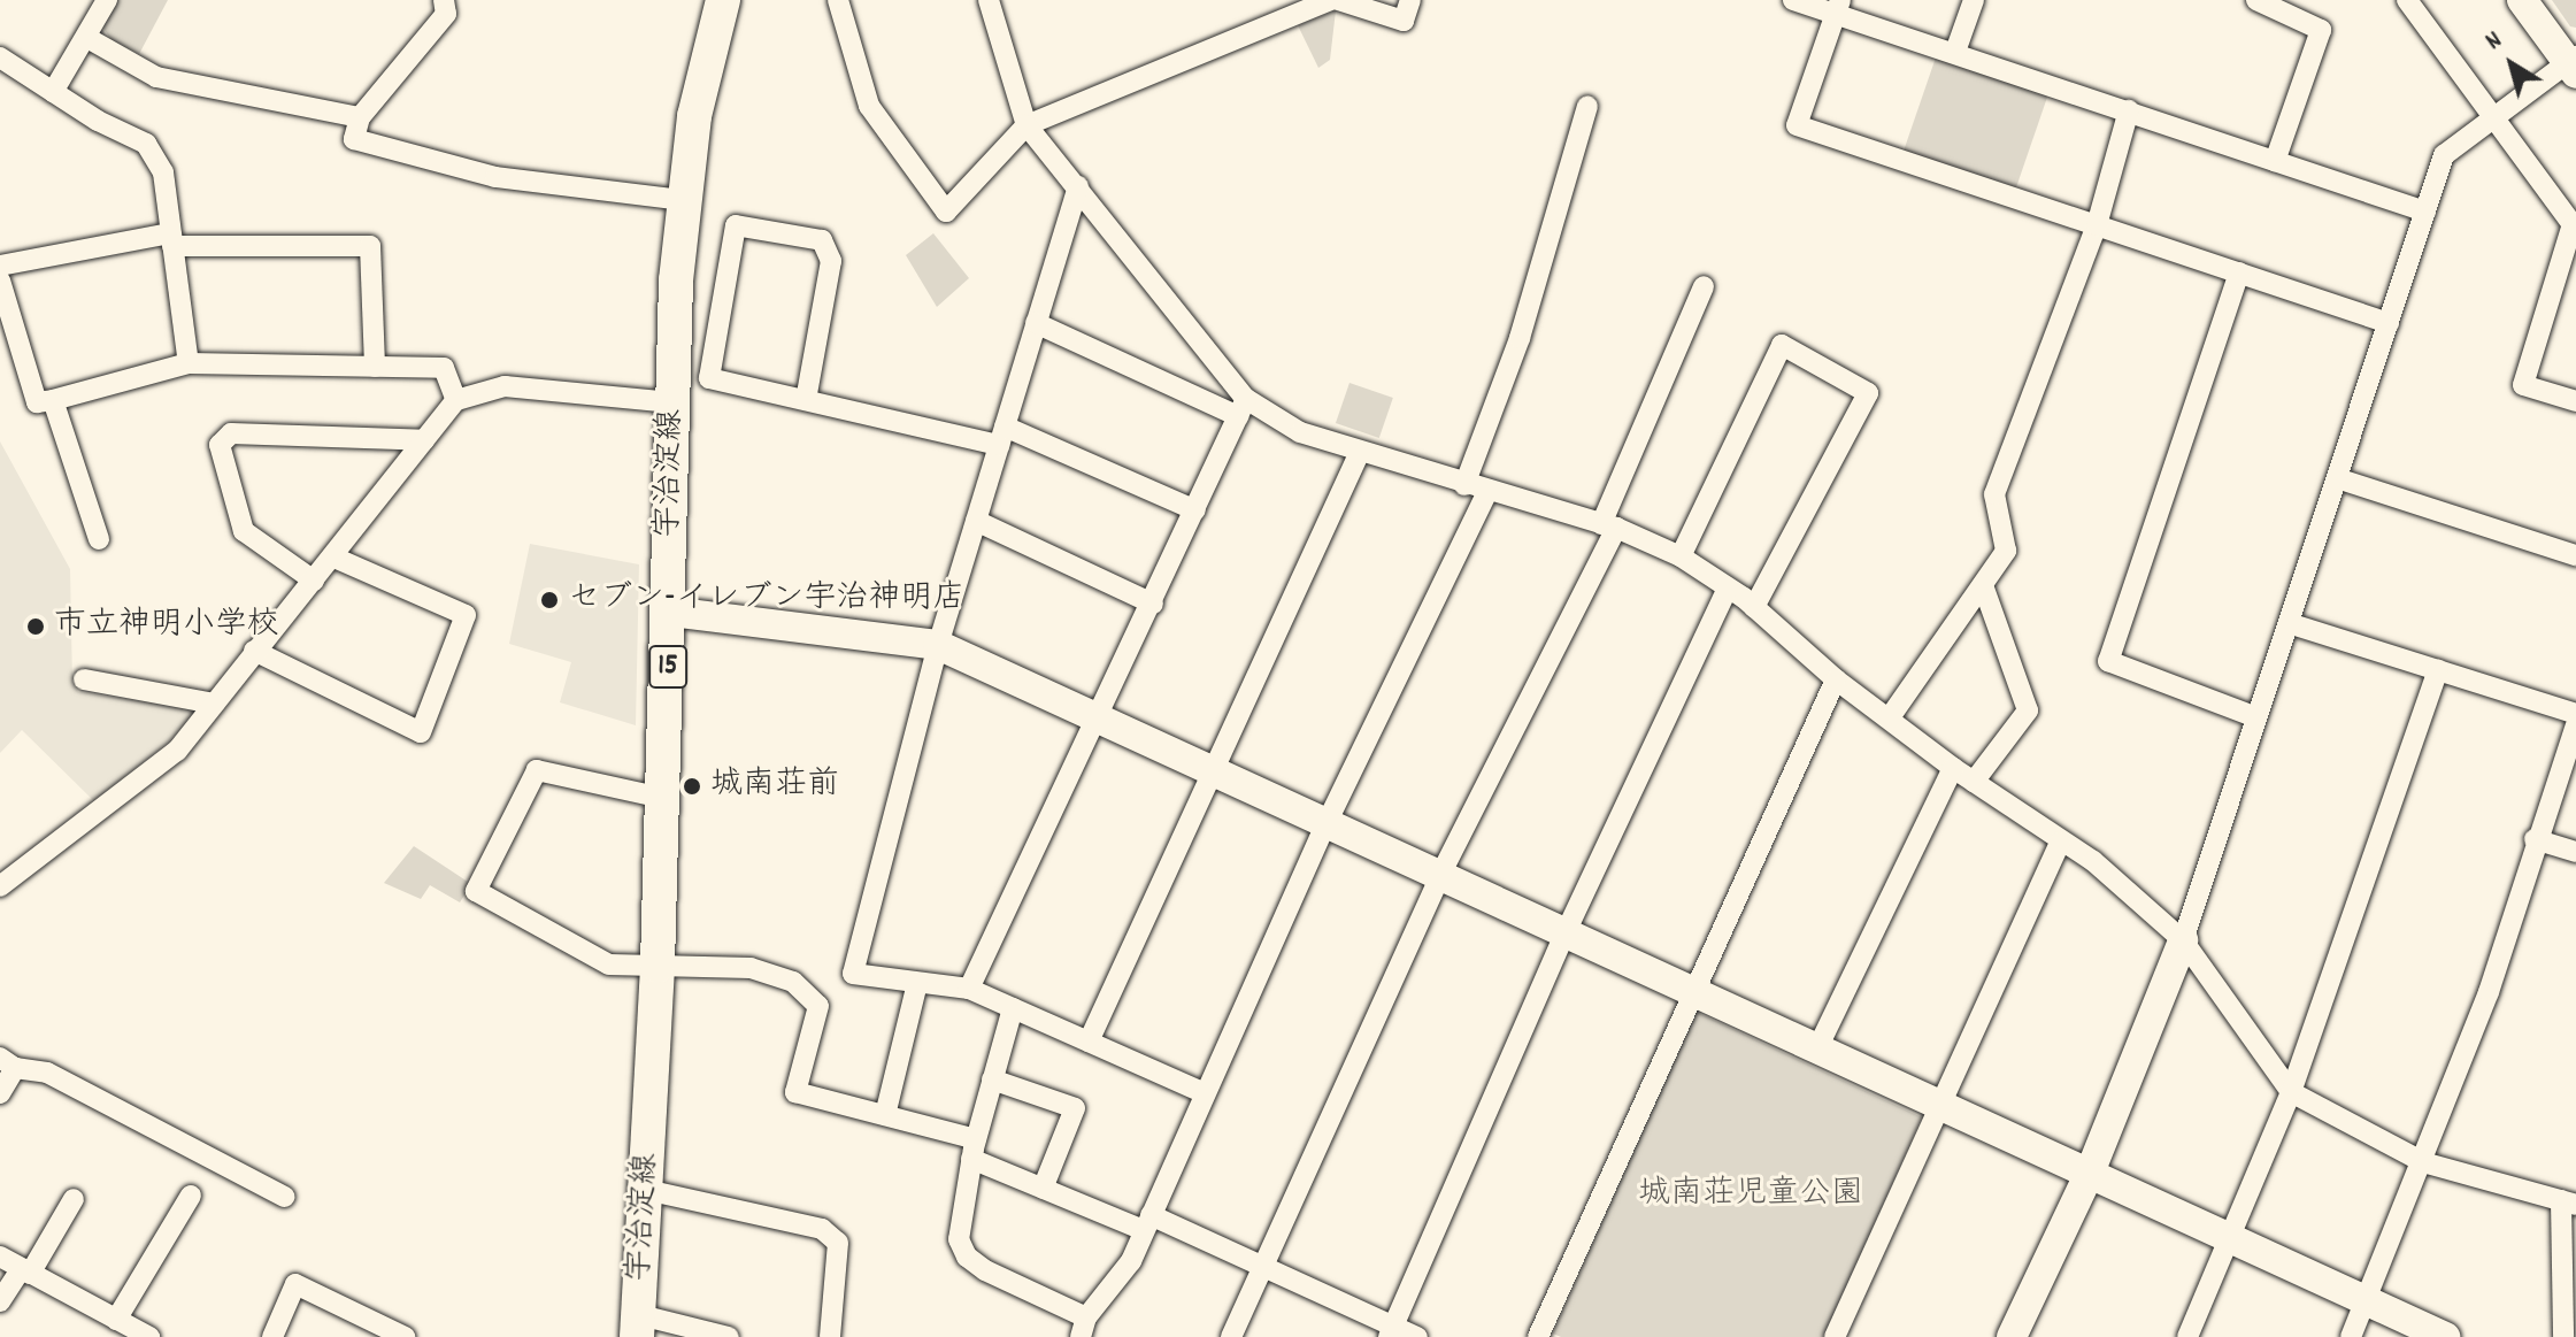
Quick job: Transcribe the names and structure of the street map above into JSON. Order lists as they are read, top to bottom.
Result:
{
  "streets": {
    "main road": ["宇治淀線", "15"]
  },
  "parks": ["城南荘児童公園"],
  "places": ["セブン-イレブン宇治神明店", "市立神明小学校", "城南荘前"],
  "north": "top left"
}
